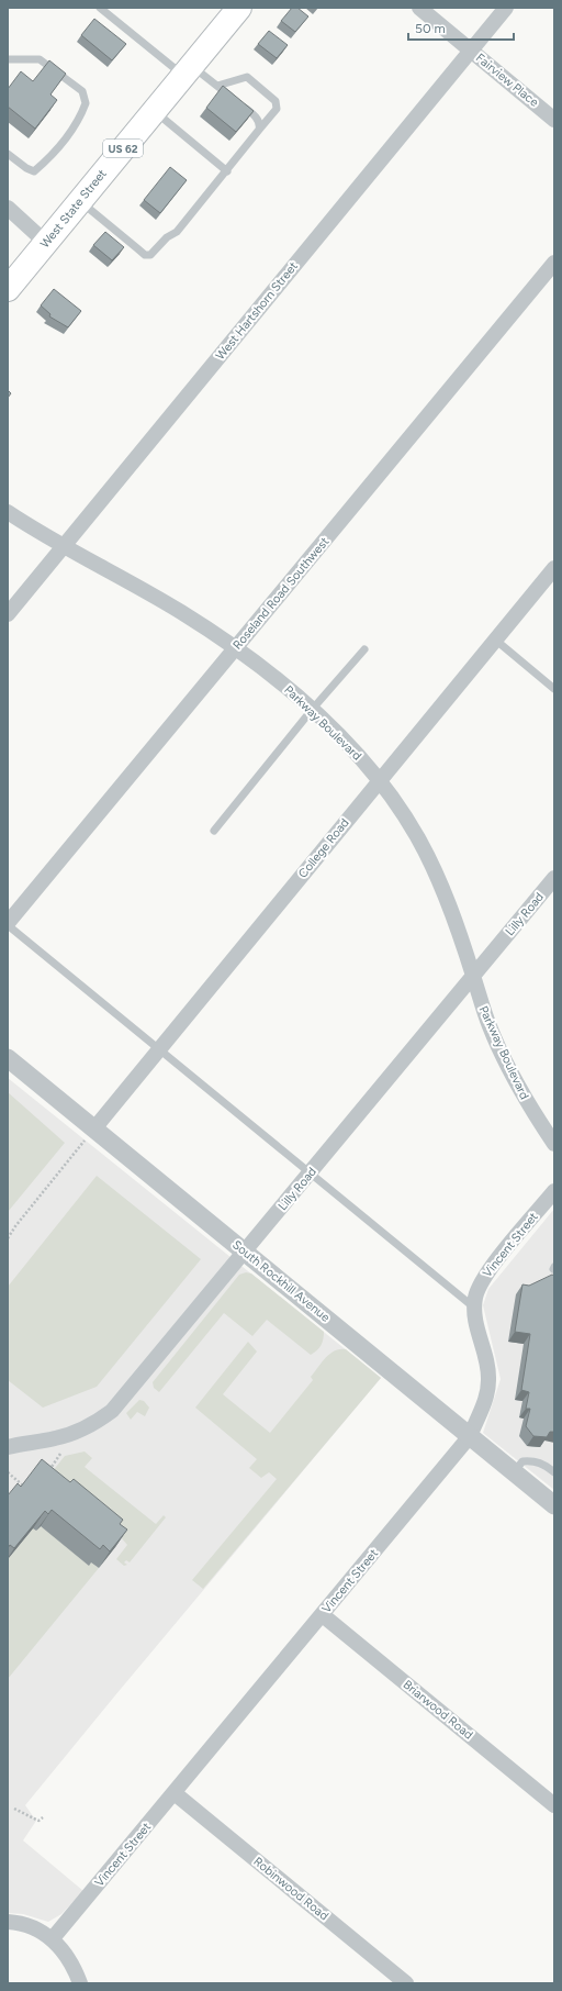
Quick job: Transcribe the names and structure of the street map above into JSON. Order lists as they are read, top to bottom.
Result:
{
  "streets": {
    "highway": ["US 62", "West State Street"],
    "street": [
      "Fairview Place",
      "West Hartshorn Street",
      "Roseland Road Southwest",
      "Parkway Boulevard",
      "College Road",
      "Lilly Road",
      "Vincent Street",
      "South Rockhill Avenue",
      "Briarwood Road",
      "Robinwood Road"
    ]
  },
  "crossings": [
    ["Fairview Place", "West Hartshorn Street"],
    ["West Hartshorn Street", "Parkway Boulevard"],
    ["Roseland Road Southwest", "Parkway Boulevard"],
    ["Parkway Boulevard", "College Road"],
    ["Parkway Boulevard", "Lilly Road"],
    ["College Road", "South Rockhill Avenue"],
    ["Lilly Road", "South Rockhill Avenue"],
    ["Vincent Street", "South Rockhill Avenue"],
    ["Vincent Street", "Briarwood Road"],
    ["Vincent Street", "Robinwood Road"]
  ],
  "scale_bar": "50 m"
}
